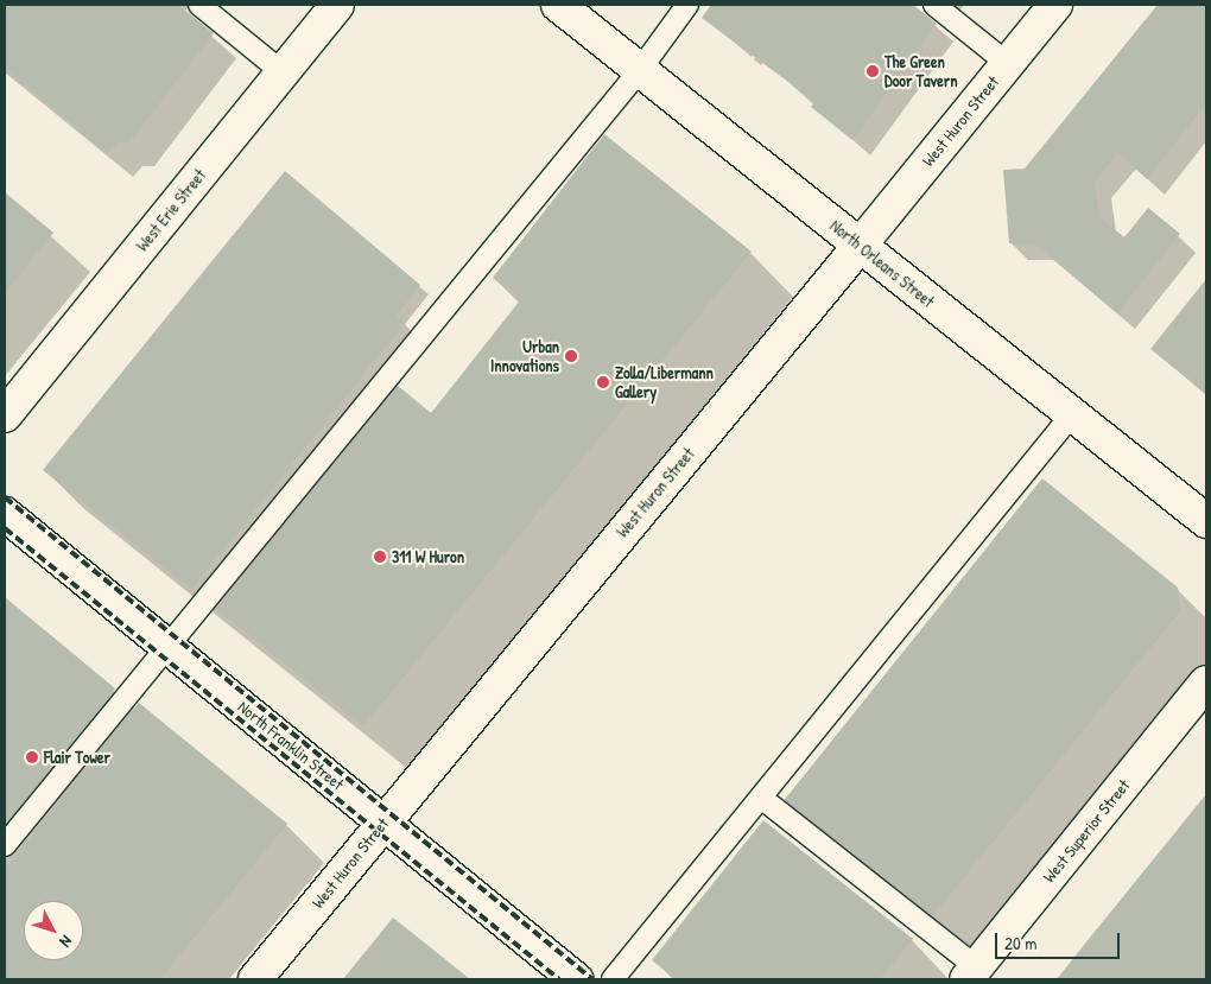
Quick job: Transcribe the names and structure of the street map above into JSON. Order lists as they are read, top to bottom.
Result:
{
  "streets": {
    "street": [
      "West Huron Street",
      "West Erie Street",
      "North Orleans Street",
      "North Franklin Street",
      "West Superior Street"
    ]
  },
  "crossings": [
    ["West Huron Street", "North Orleans Street"],
    ["West Huron Street", "North Franklin Street"]
  ],
  "places": [
    "The Green Door Tavern",
    "Urban Innovations",
    "Zolla/Libermann Gallery",
    "311 W Huron",
    "Flair Tower"
  ],
  "scale_bar": "20 m",
  "north": "bottom right"
}
